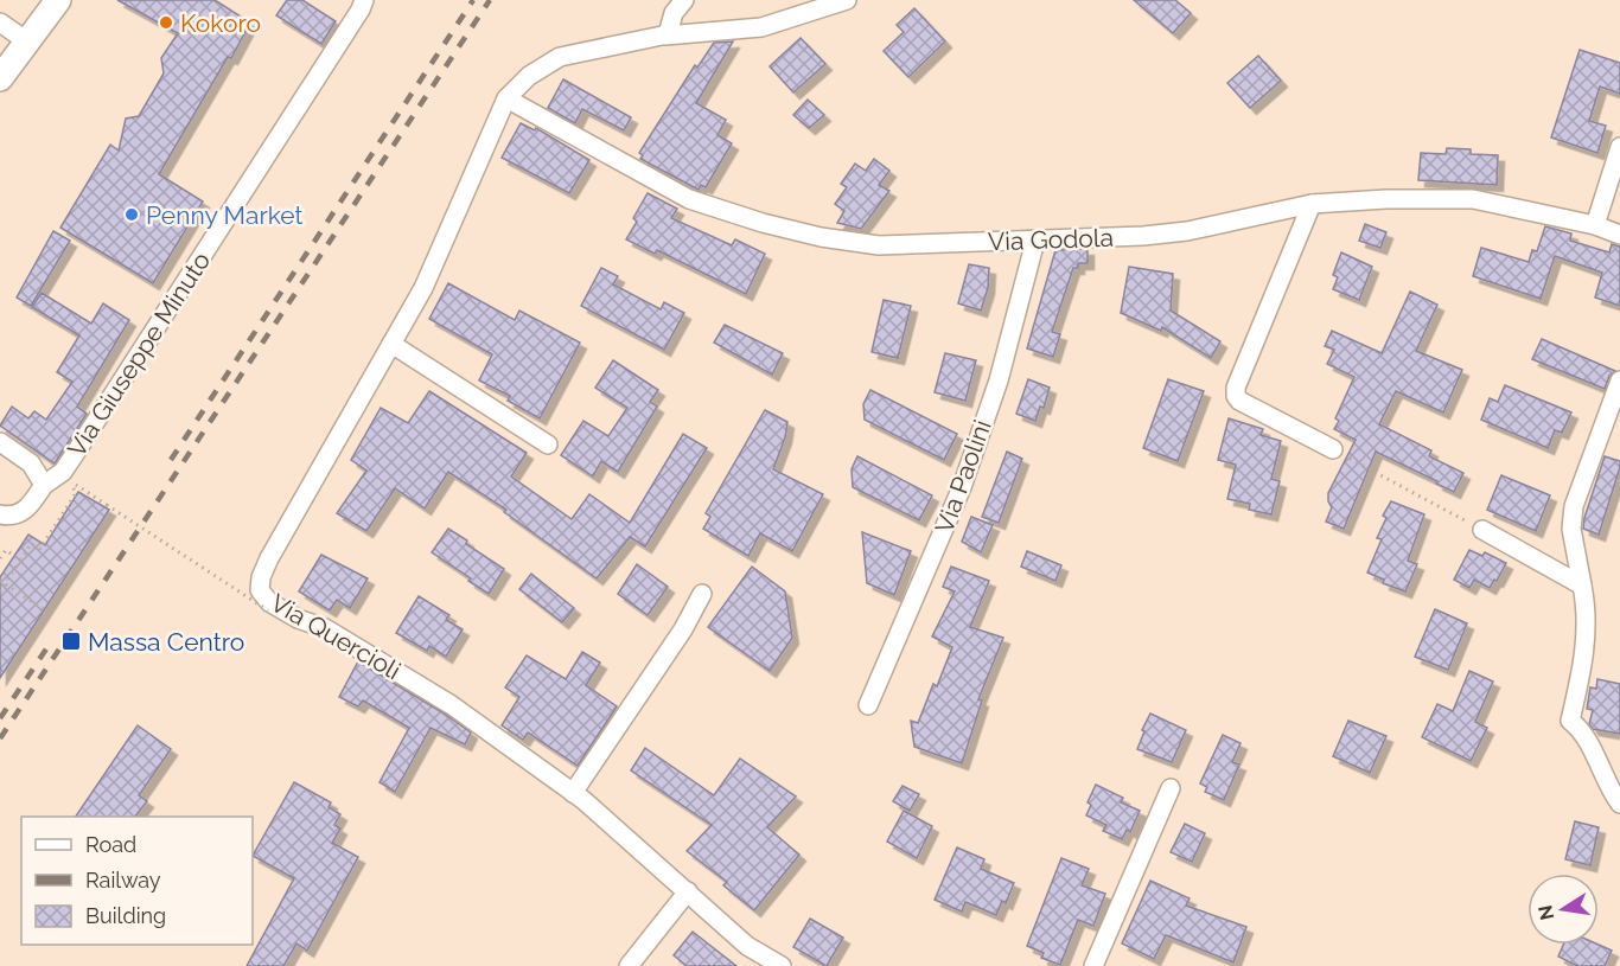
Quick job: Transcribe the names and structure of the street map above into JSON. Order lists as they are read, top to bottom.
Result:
{
  "streets": {
    "street": [
      "Via Godola",
      "Via Giuseppe Minuto",
      "Via Paolini",
      "Via Quercioli"
    ]
  },
  "crossings": [
    ["Via Godola", "Via Paolini"],
    ["Via Godola", "Via Quercioli"]
  ],
  "places": {
    "other": ["Kokoro", "Penny Market"],
    "transit": ["Massa Centro"]
  },
  "legend": ["Road", "Railway", "Building"],
  "north": "left"
}
